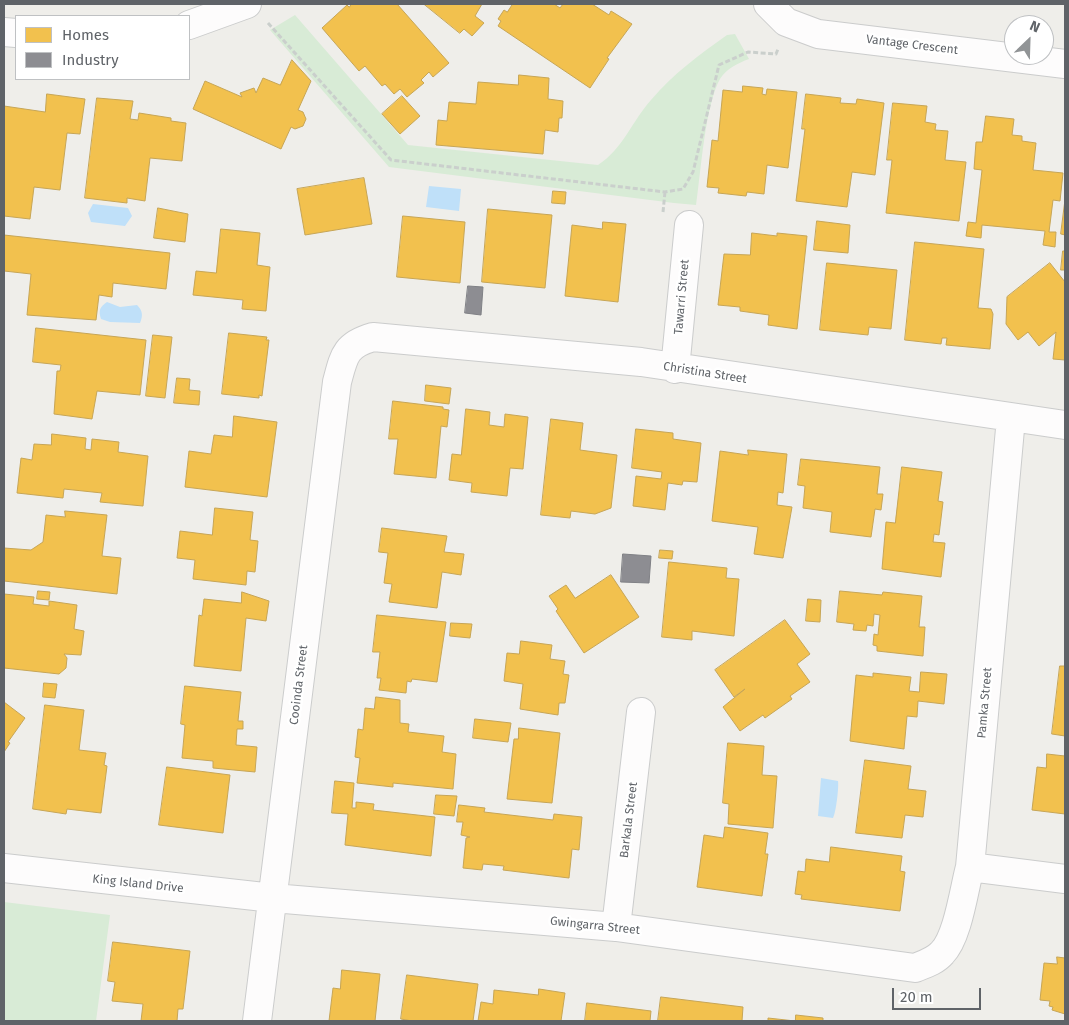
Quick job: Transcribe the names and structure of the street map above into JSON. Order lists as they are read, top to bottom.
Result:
{
  "streets": {
    "street": [
      "Vantage Crescent",
      "Tawarri Street",
      "Christina Street",
      "Cooinda Street",
      "Pamka Street",
      "Barkala Street",
      "King Island Drive",
      "Gwingarra Street"
    ]
  },
  "crossings": [
    ["Tawarri Street", "Christina Street"],
    ["Christina Street", "Cooinda Street"],
    ["Christina Street", "Pamka Street"],
    ["Cooinda Street", "King Island Drive"],
    ["Cooinda Street", "Gwingarra Street"],
    ["Pamka Street", "Gwingarra Street"],
    ["Barkala Street", "Gwingarra Street"],
    ["King Island Drive", "Gwingarra Street"]
  ],
  "legend": ["Homes", "Industry"],
  "scale_bar": "20 m",
  "north": "top right"
}
